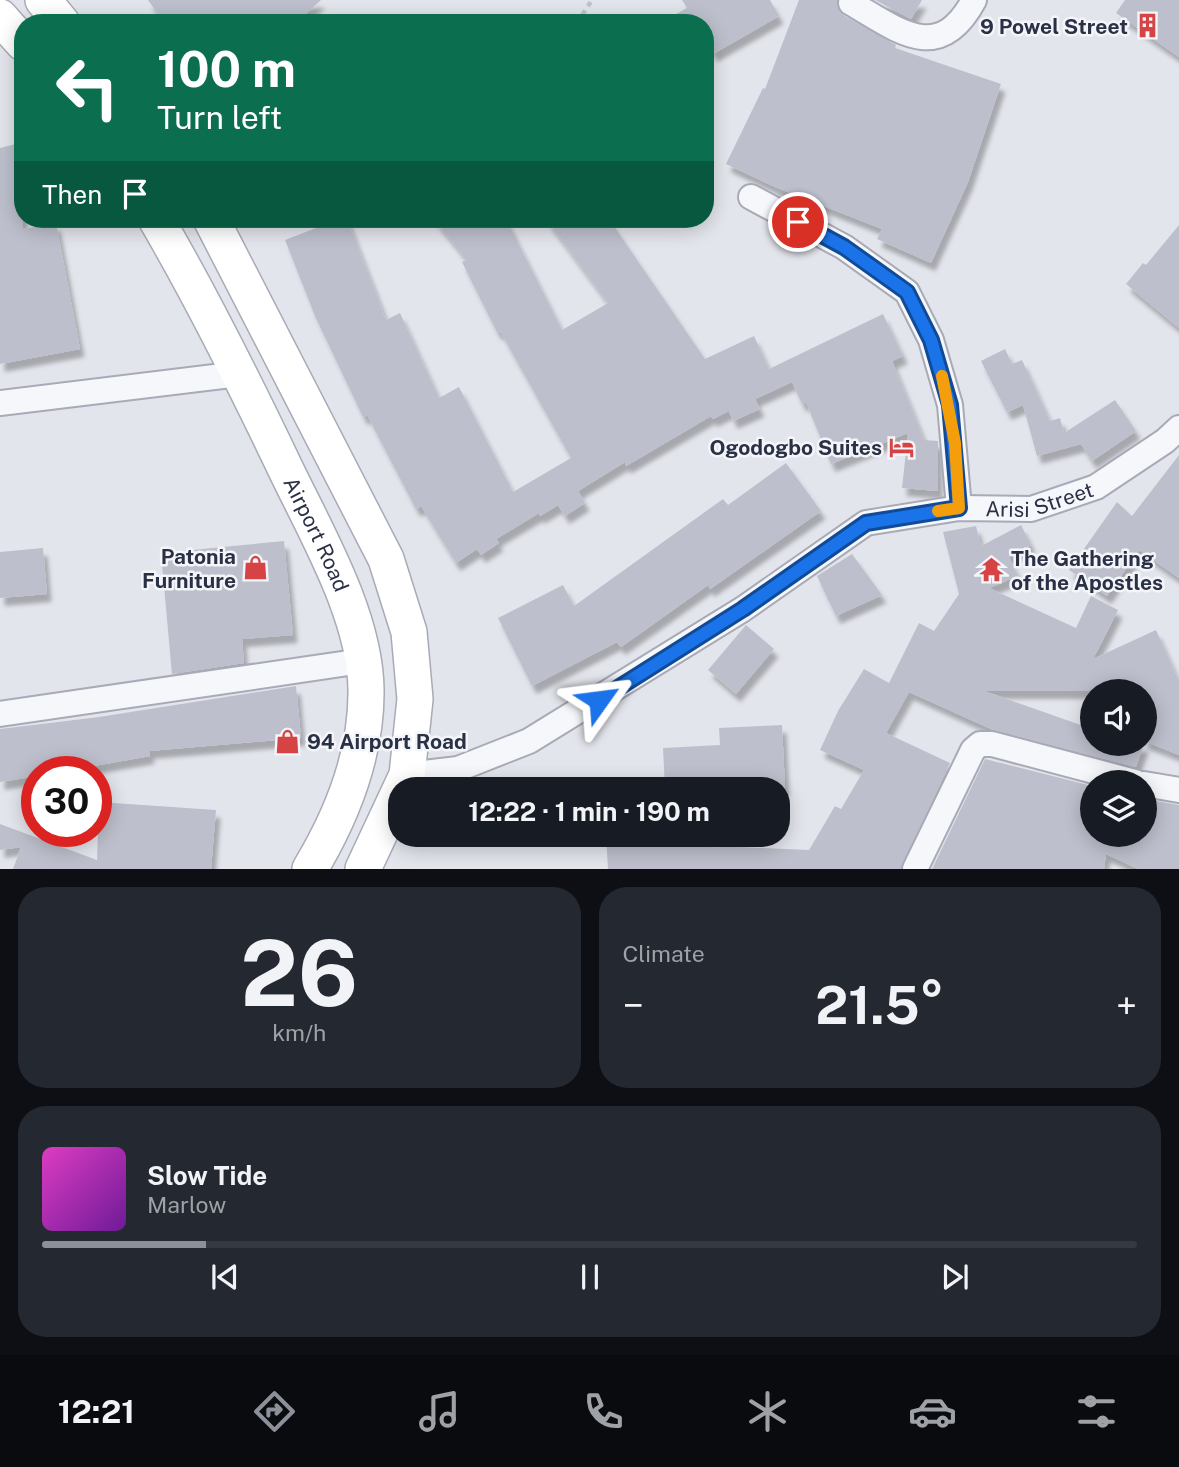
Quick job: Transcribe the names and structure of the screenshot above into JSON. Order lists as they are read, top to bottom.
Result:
{
  "streets": {
    "main road": ["Airport Road"],
    "street": ["Arisi Street"]
  },
  "places": {
    "building": ["9 Powel Street"],
    "hotel": ["Ogodogbo Suites"],
    "shop": ["Patonia Furniture", "94 Airport Road"],
    "temple": ["The Gathering of the Apostles"]
  },
  "page": {
    "turn": ["100 m", "Turn left"],
    "then": "Then",
    "limit": "30",
    "trip": "12:22 · 1 min · 190 m",
    "tile": [
      ["26", "km/h"],
      "Climate"
    ],
    "heat": ["−", "21.5°", "+"],
    "song": ["Slow Tide", "Marlow"],
    "tabs": "12:21"
  }
}
